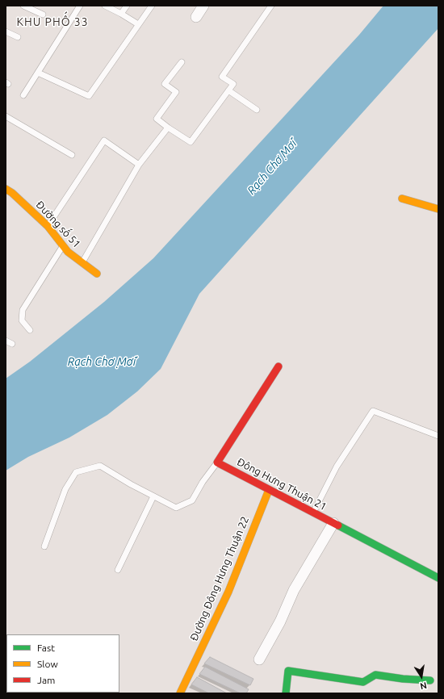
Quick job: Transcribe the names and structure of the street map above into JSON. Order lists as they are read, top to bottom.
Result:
{
  "streets": {
    "street": ["Đường số 51", "Đông Hưng Thuận 21", "Đường Đông Hưng Thuận 22"]
  },
  "crossings": [
    ["Đông Hưng Thuận 21", "Đường Đông Hưng Thuận 22"]
  ],
  "districts": ["KHU PHỐ 33"],
  "water": ["Rạch Chợ Mới"],
  "legend": ["Fast", "Slow", "Jam"],
  "north": "bottom"
}
